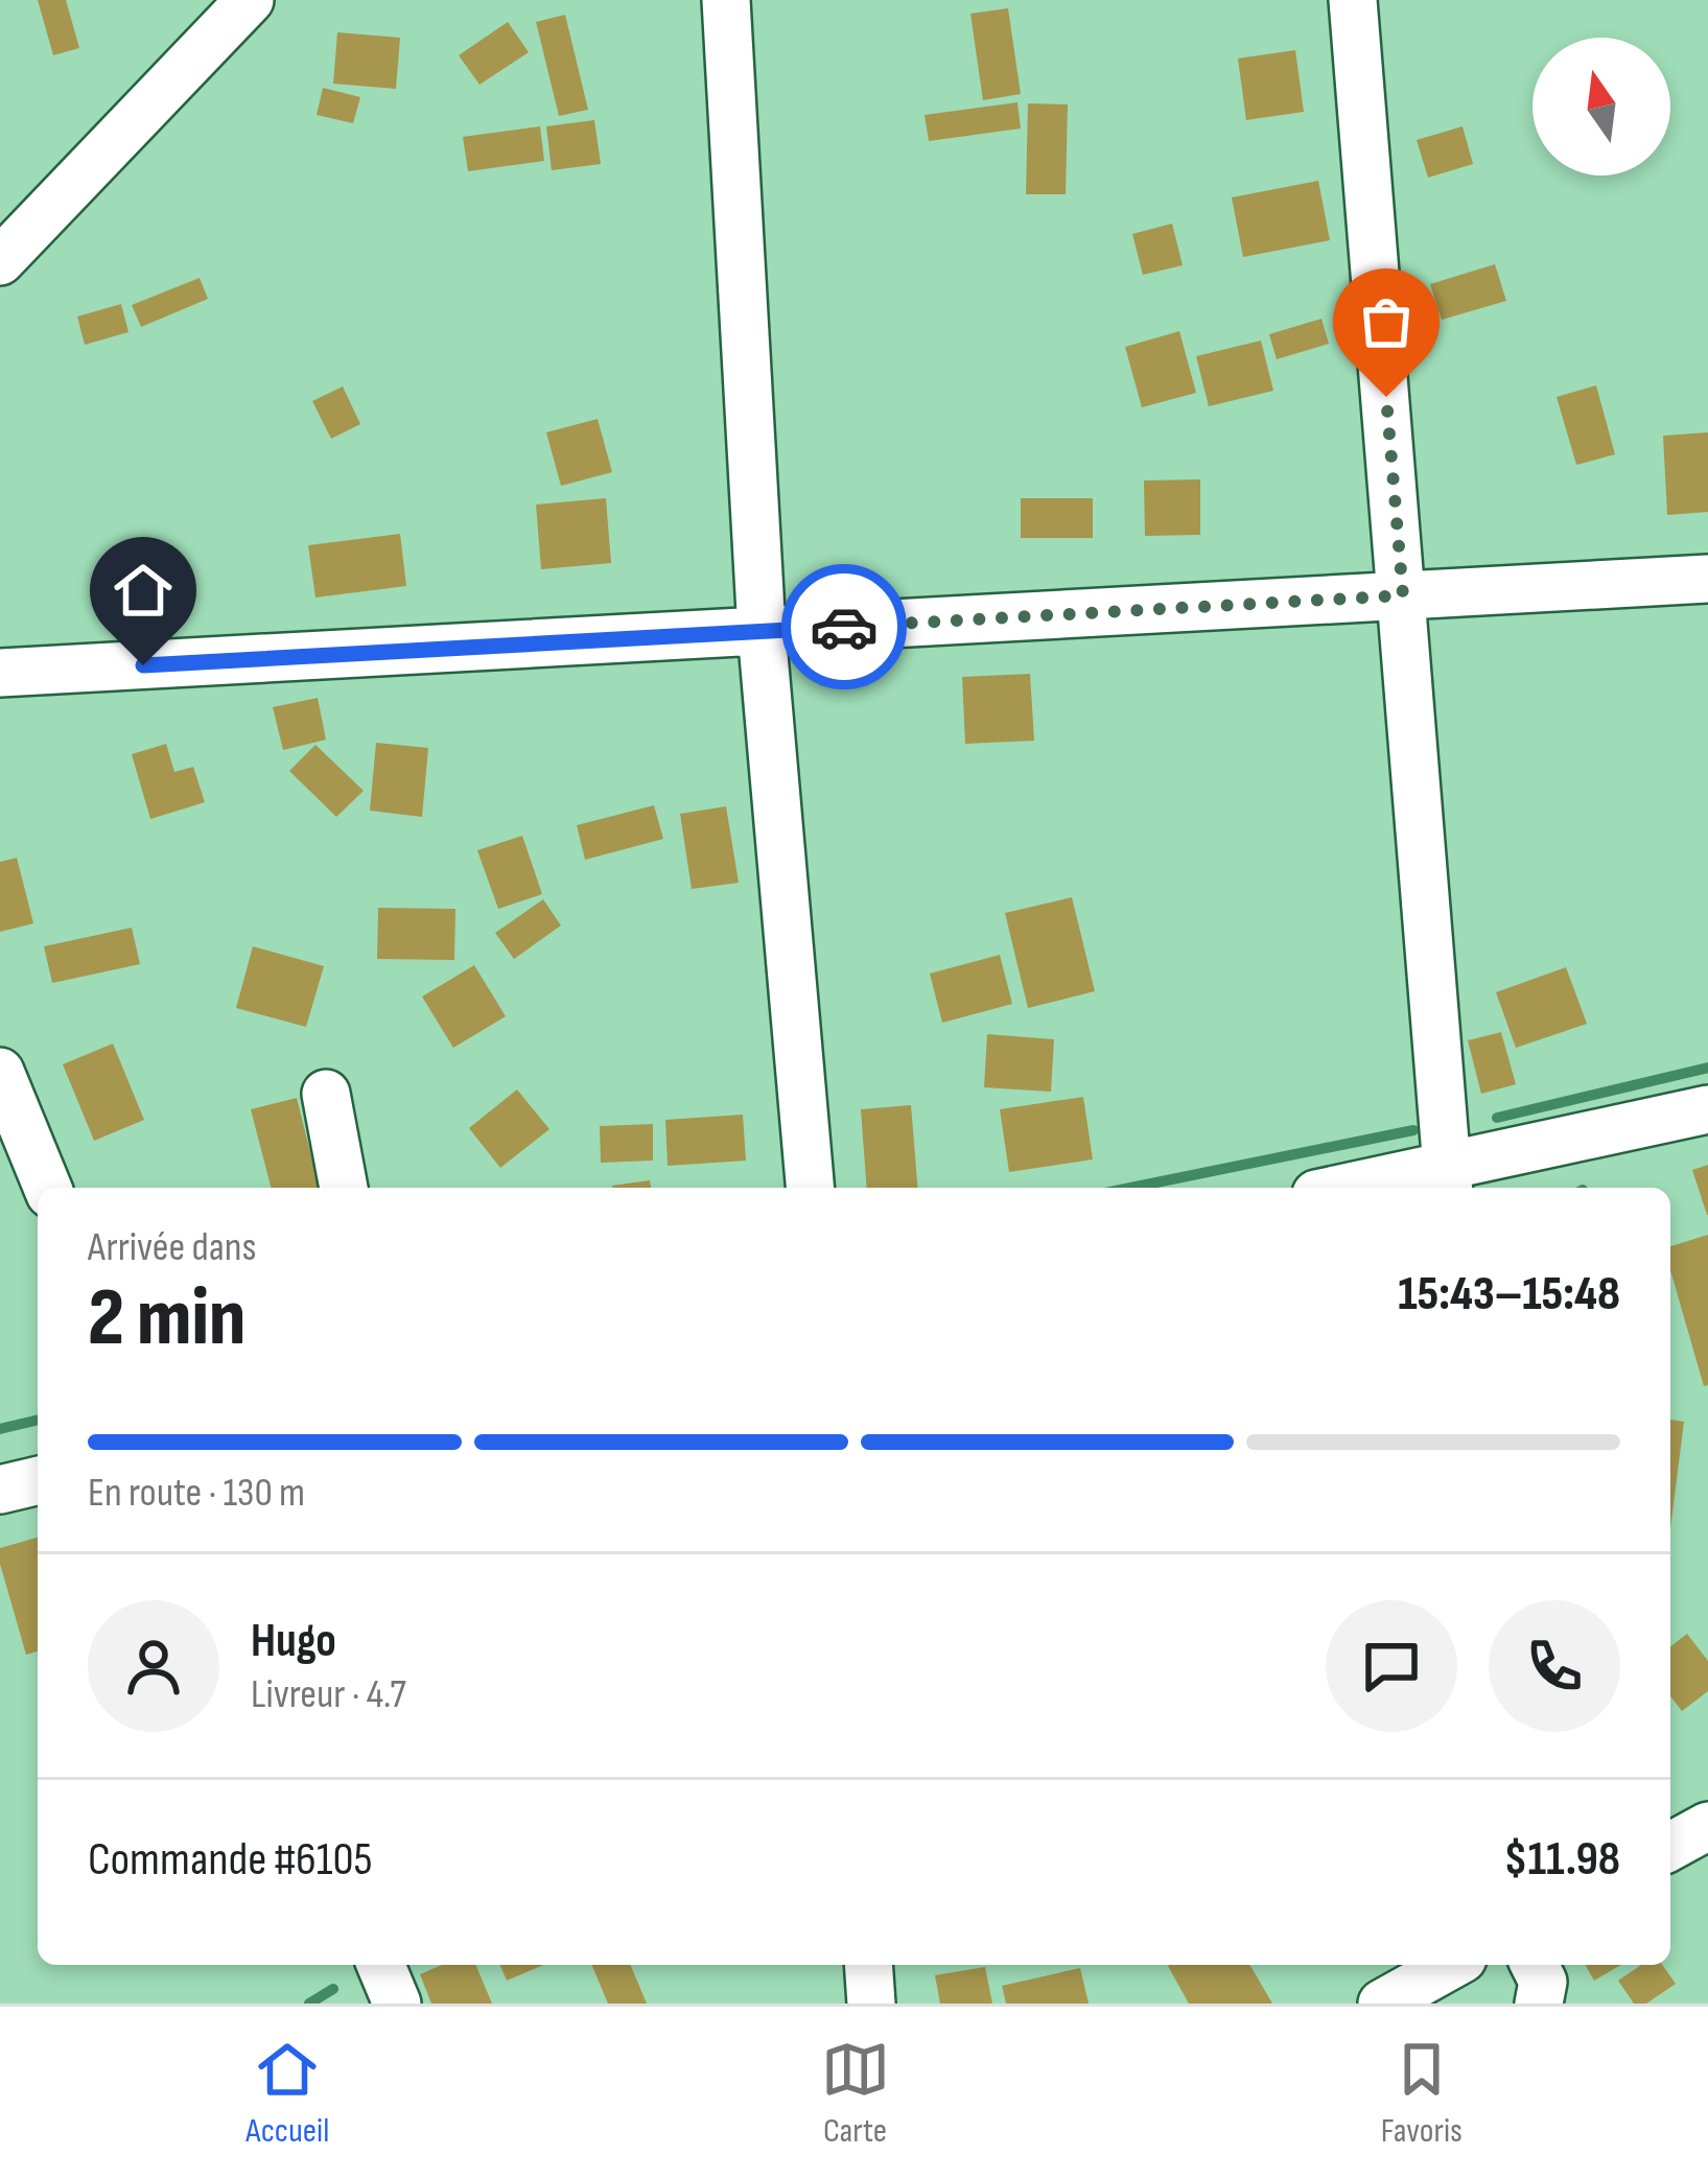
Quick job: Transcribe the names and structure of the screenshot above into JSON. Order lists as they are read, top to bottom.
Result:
{
  "north": "top",
  "page": {
    "heading": ["2 min", "Arrivée dans", "15:43–15:48"],
    "panel": [
      "Hugo",
      "Livreur · 4.7",
      "Commande #6105",
      "$11.98"
    ],
    "bar": "En route · 130 m",
    "tabs": ["Accueil", "Carte", "Favoris"]
  }
}
